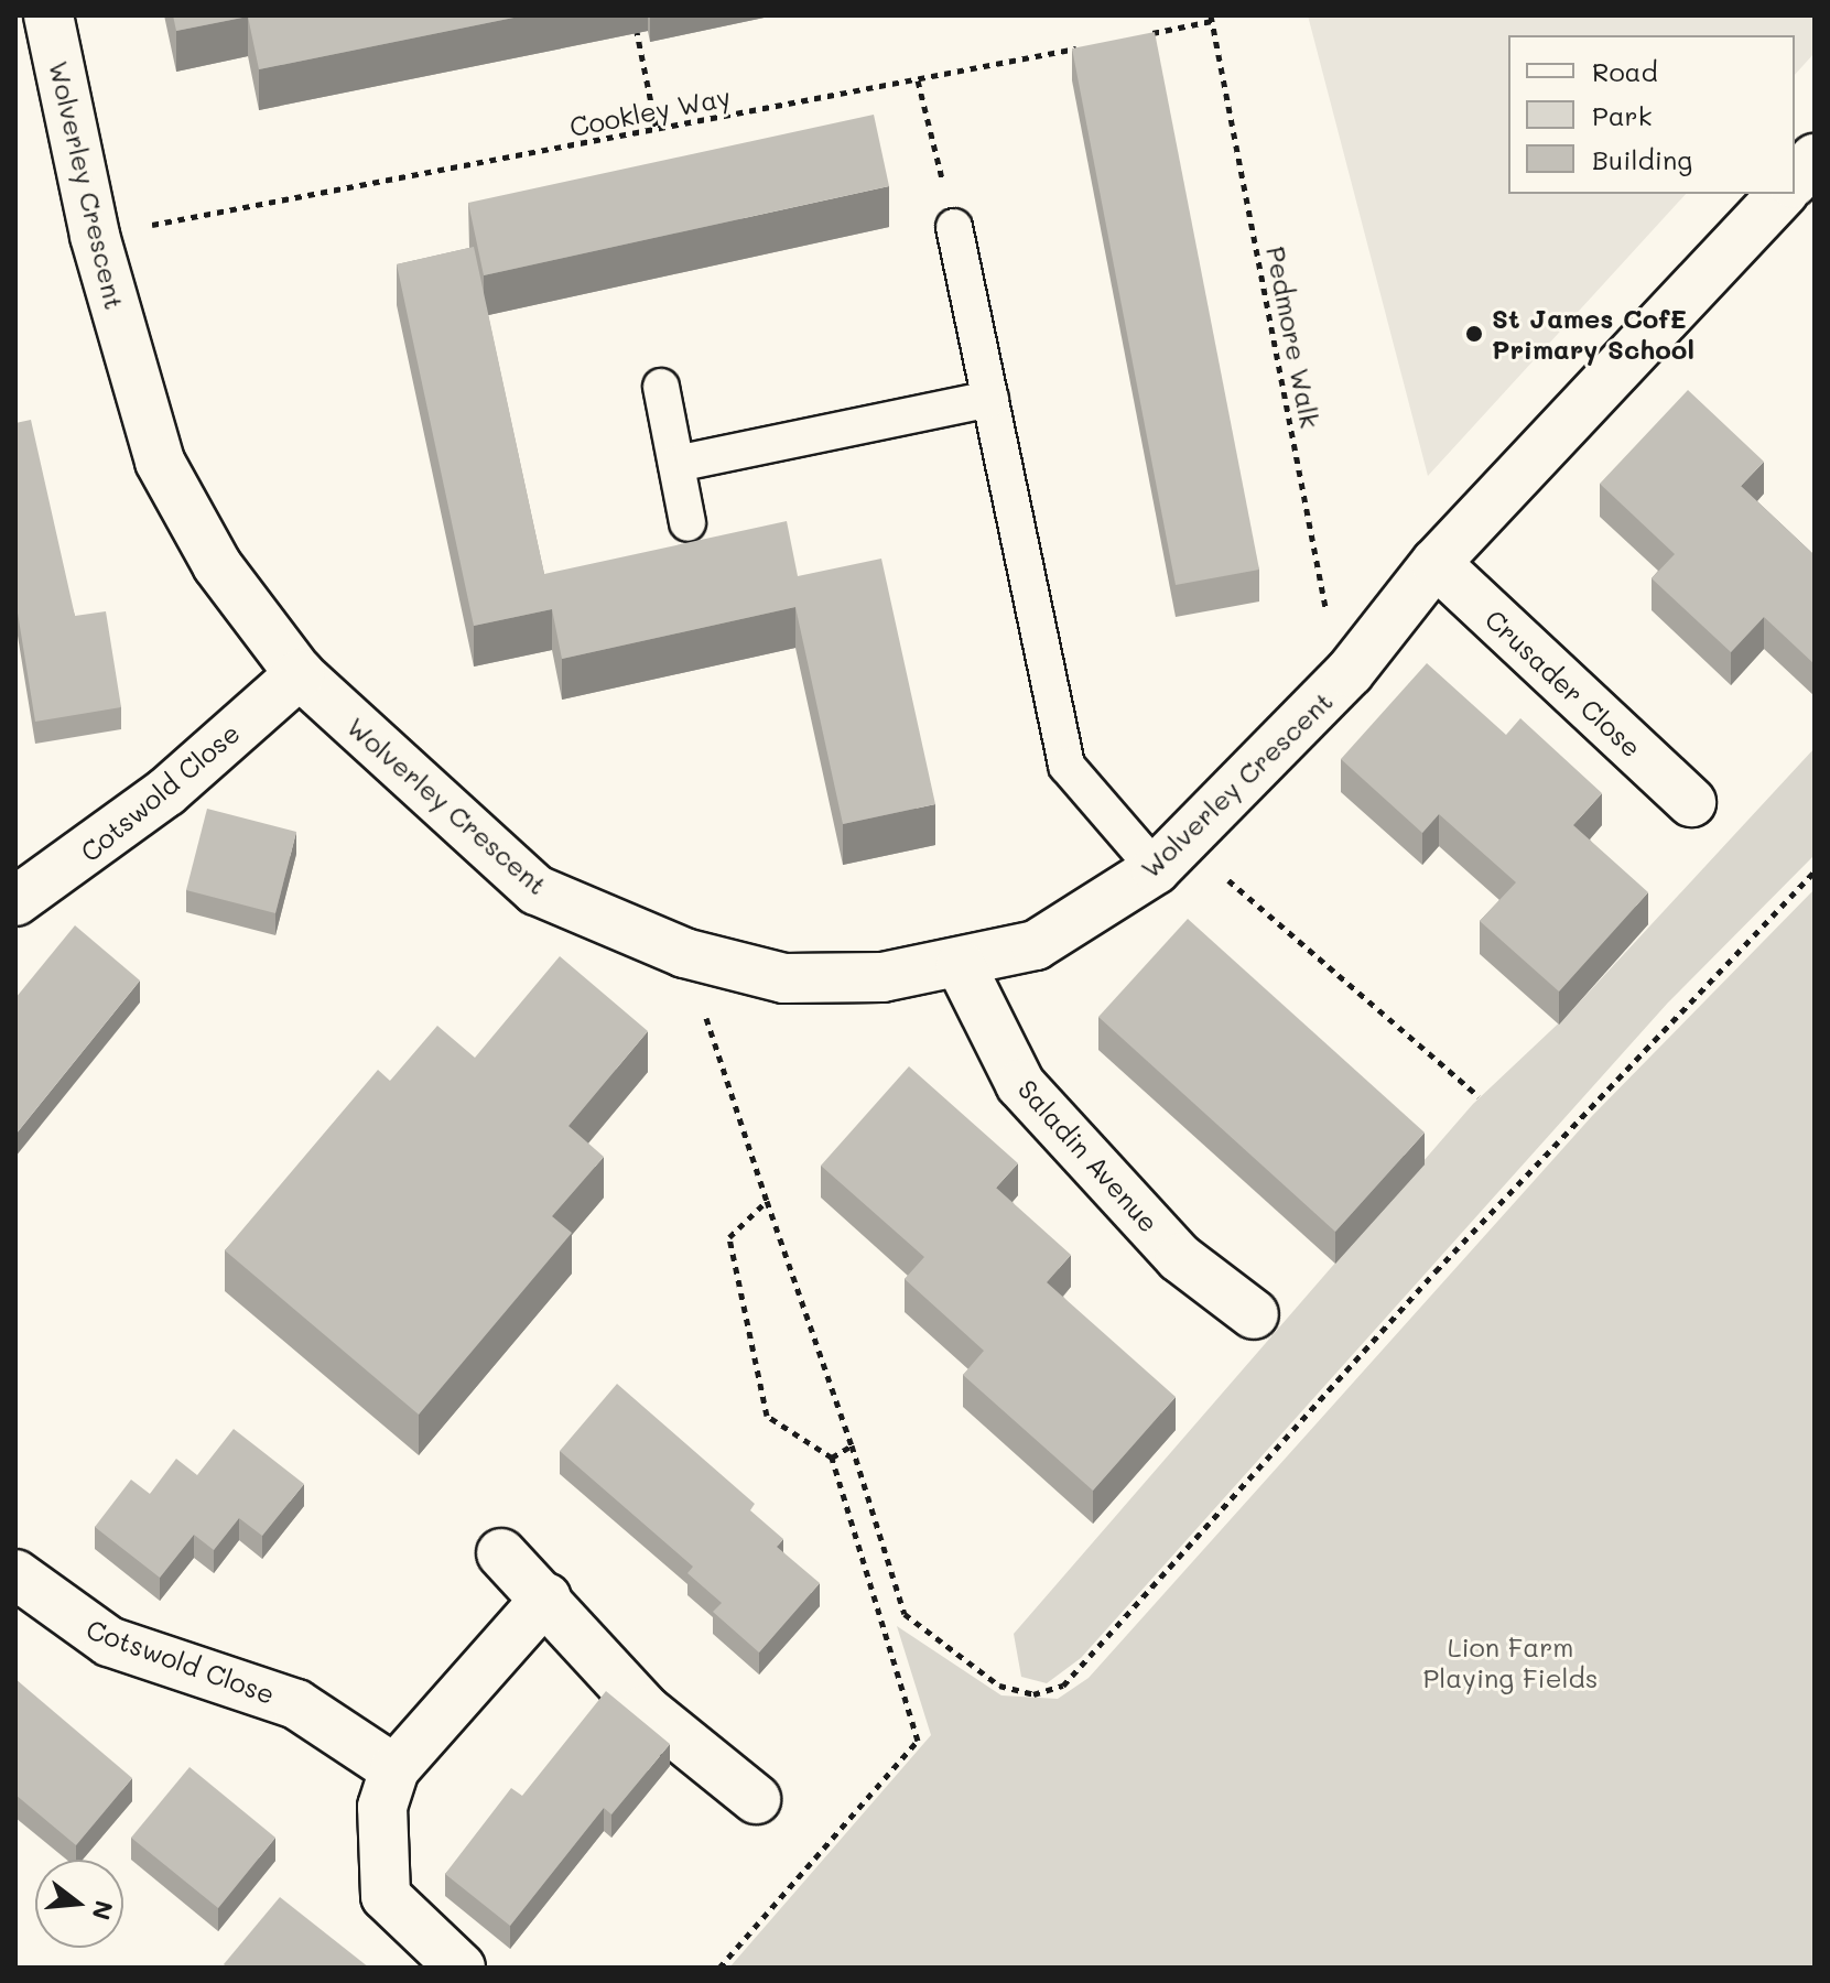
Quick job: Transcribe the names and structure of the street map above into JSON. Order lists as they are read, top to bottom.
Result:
{
  "streets": {
    "street": [
      "Wolverley Crescent",
      "Crusader Close",
      "Cotswold Close",
      "Saladin Avenue"
    ],
    "path": ["Cookley Way", "Pedmore Walk"]
  },
  "crossings": [
    ["Cookley Way", "Wolverley Crescent"],
    ["Wolverley Crescent", "Pedmore Walk"],
    ["Wolverley Crescent", "Crusader Close"],
    ["Wolverley Crescent", "Cotswold Close"],
    ["Wolverley Crescent", "Saladin Avenue"]
  ],
  "parks": ["Lion Farm Playing Fields"],
  "places": ["St James CofE Primary School"],
  "legend": ["Road", "Park", "Building"],
  "north": "right"
}
